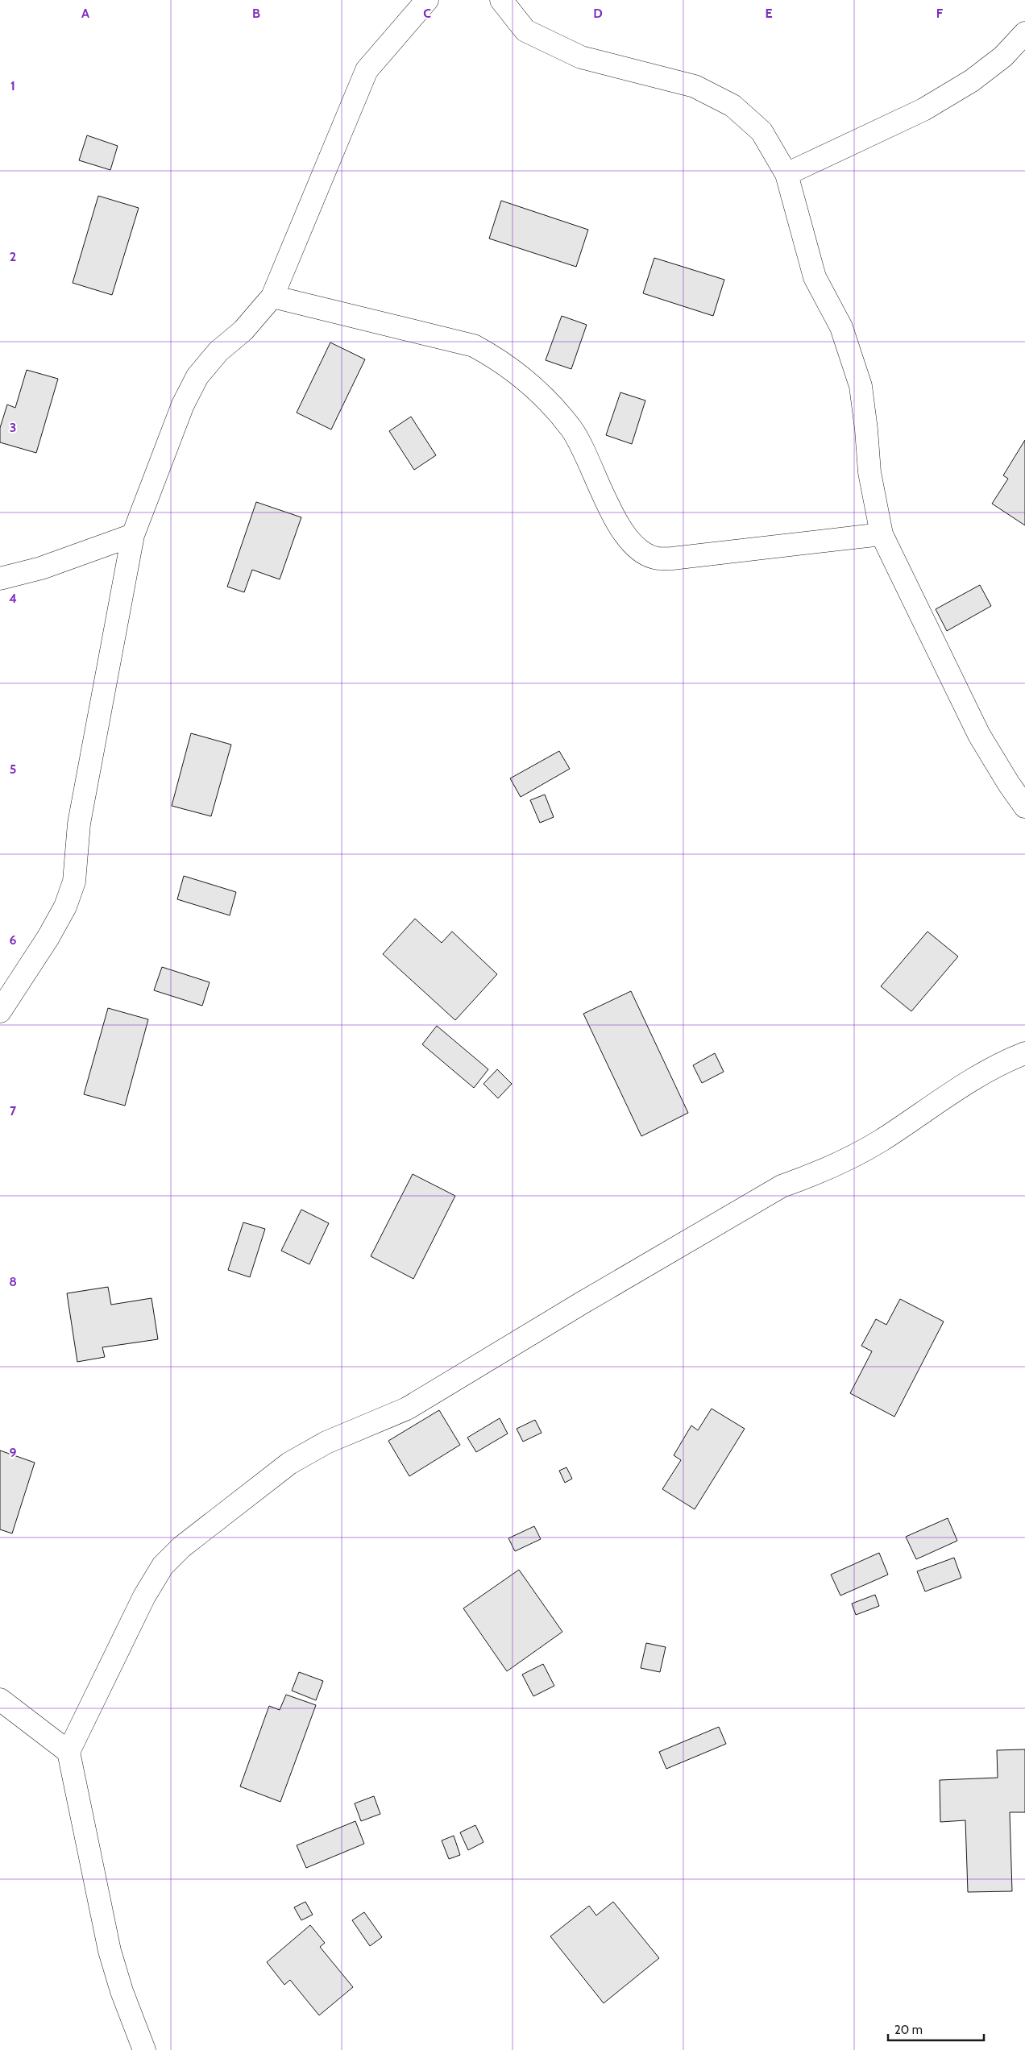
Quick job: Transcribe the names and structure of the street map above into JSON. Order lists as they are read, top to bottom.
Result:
{
  "scale_bar": "20 m",
  "grid": {
    "columns": [
      "A",
      "B",
      "C",
      "D",
      "E",
      "F"
    ],
    "rows": [
      "1",
      "2",
      "3",
      "4",
      "5",
      "6",
      "7",
      "8",
      "9"
    ]
  }
}
